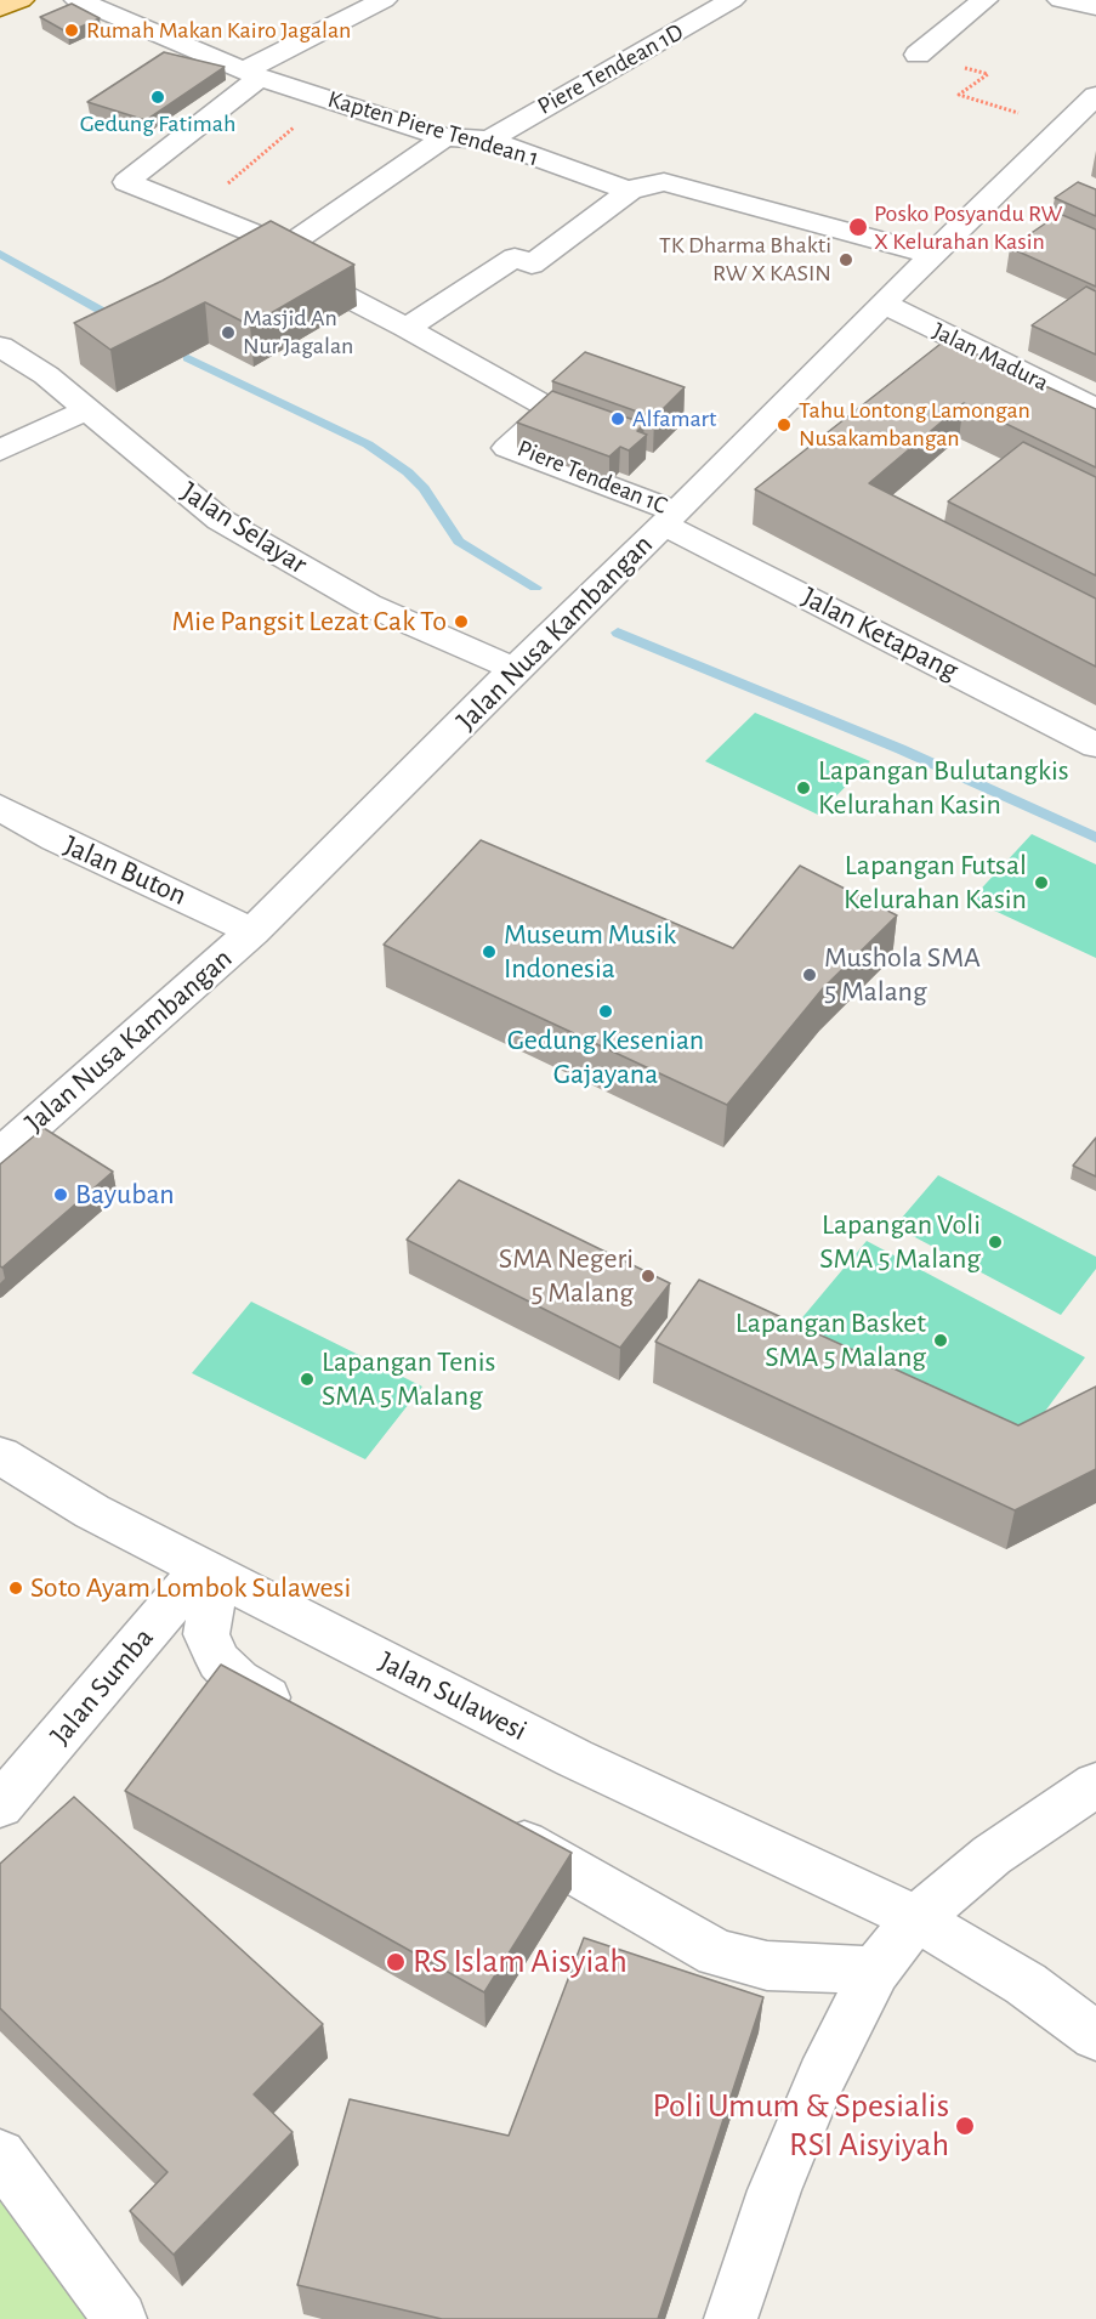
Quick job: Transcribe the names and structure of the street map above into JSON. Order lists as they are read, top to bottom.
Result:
{
  "streets": {
    "street": [
      "Piere Tendean 1D",
      "Kapten Piere Tendean 1",
      "Jalan Madura",
      "Piere Tendean 1C",
      "Jalan Selayar",
      "Jalan Nusa Kambangan",
      "Jalan Ketapang",
      "Jalan Buton",
      "Jalan Sumba",
      "Jalan Sulawesi"
    ]
  },
  "crossings": [
    ["Piere Tendean 1D", "Kapten Piere Tendean 1"],
    ["Jalan Madura", "Jalan Nusa Kambangan"],
    ["Piere Tendean 1C", "Jalan Nusa Kambangan"],
    ["Piere Tendean 1C", "Jalan Ketapang"],
    ["Jalan Selayar", "Jalan Nusa Kambangan"],
    ["Jalan Nusa Kambangan", "Jalan Ketapang"],
    ["Jalan Nusa Kambangan", "Jalan Buton"],
    ["Jalan Sumba", "Jalan Sulawesi"]
  ],
  "places": [
    "Rumah Makan Kairo Jagalan",
    "Gedung Fatimah",
    "Posko Posyandu RW X Kelurahan Kasin",
    "TK Dharma Bhakti RW X KASIN",
    "Masjid An Nur Jagalan",
    "Alfamart",
    "Tahu Lontong Lamongan Nusakambangan",
    "Mie Pangsit Lezat Cak To",
    "Lapangan Bulutangkis Kelurahan Kasin",
    "Lapangan Futsal Kelurahan Kasin",
    "Museum Musik Indonesia",
    "Mushola SMA 5 Malang",
    "Gedung Kesenian Gajayana",
    "Bayuban",
    "Lapangan Voli SMA 5 Malang",
    "SMA Negeri 5 Malang",
    "Lapangan Basket SMA 5 Malang",
    "Lapangan Tenis SMA 5 Malang",
    "Soto Ayam Lombok Sulawesi",
    "RS Islam Aisyiah",
    "Poli Umum & Spesialis RSI Aisyiyah"
  ]
}
